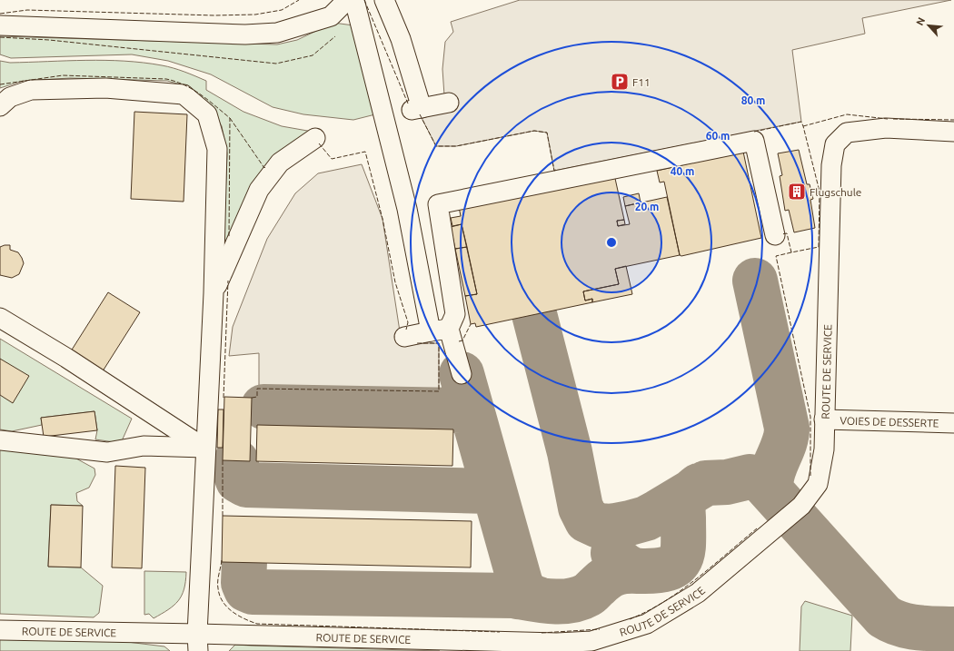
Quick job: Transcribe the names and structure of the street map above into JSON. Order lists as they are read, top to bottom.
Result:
{
  "streets": {
    "street": ["ROUTE DE SERVICE", "VOIES DE DESSERTE"]
  },
  "crossings": [
    ["ROUTE DE SERVICE", "VOIES DE DESSERTE"]
  ],
  "places": {
    "parking": ["F11"],
    "building": ["Flugschule"]
  },
  "north": "top left",
  "rings": [
    "80 m",
    "60 m",
    "40 m",
    "20 m"
  ]
}
